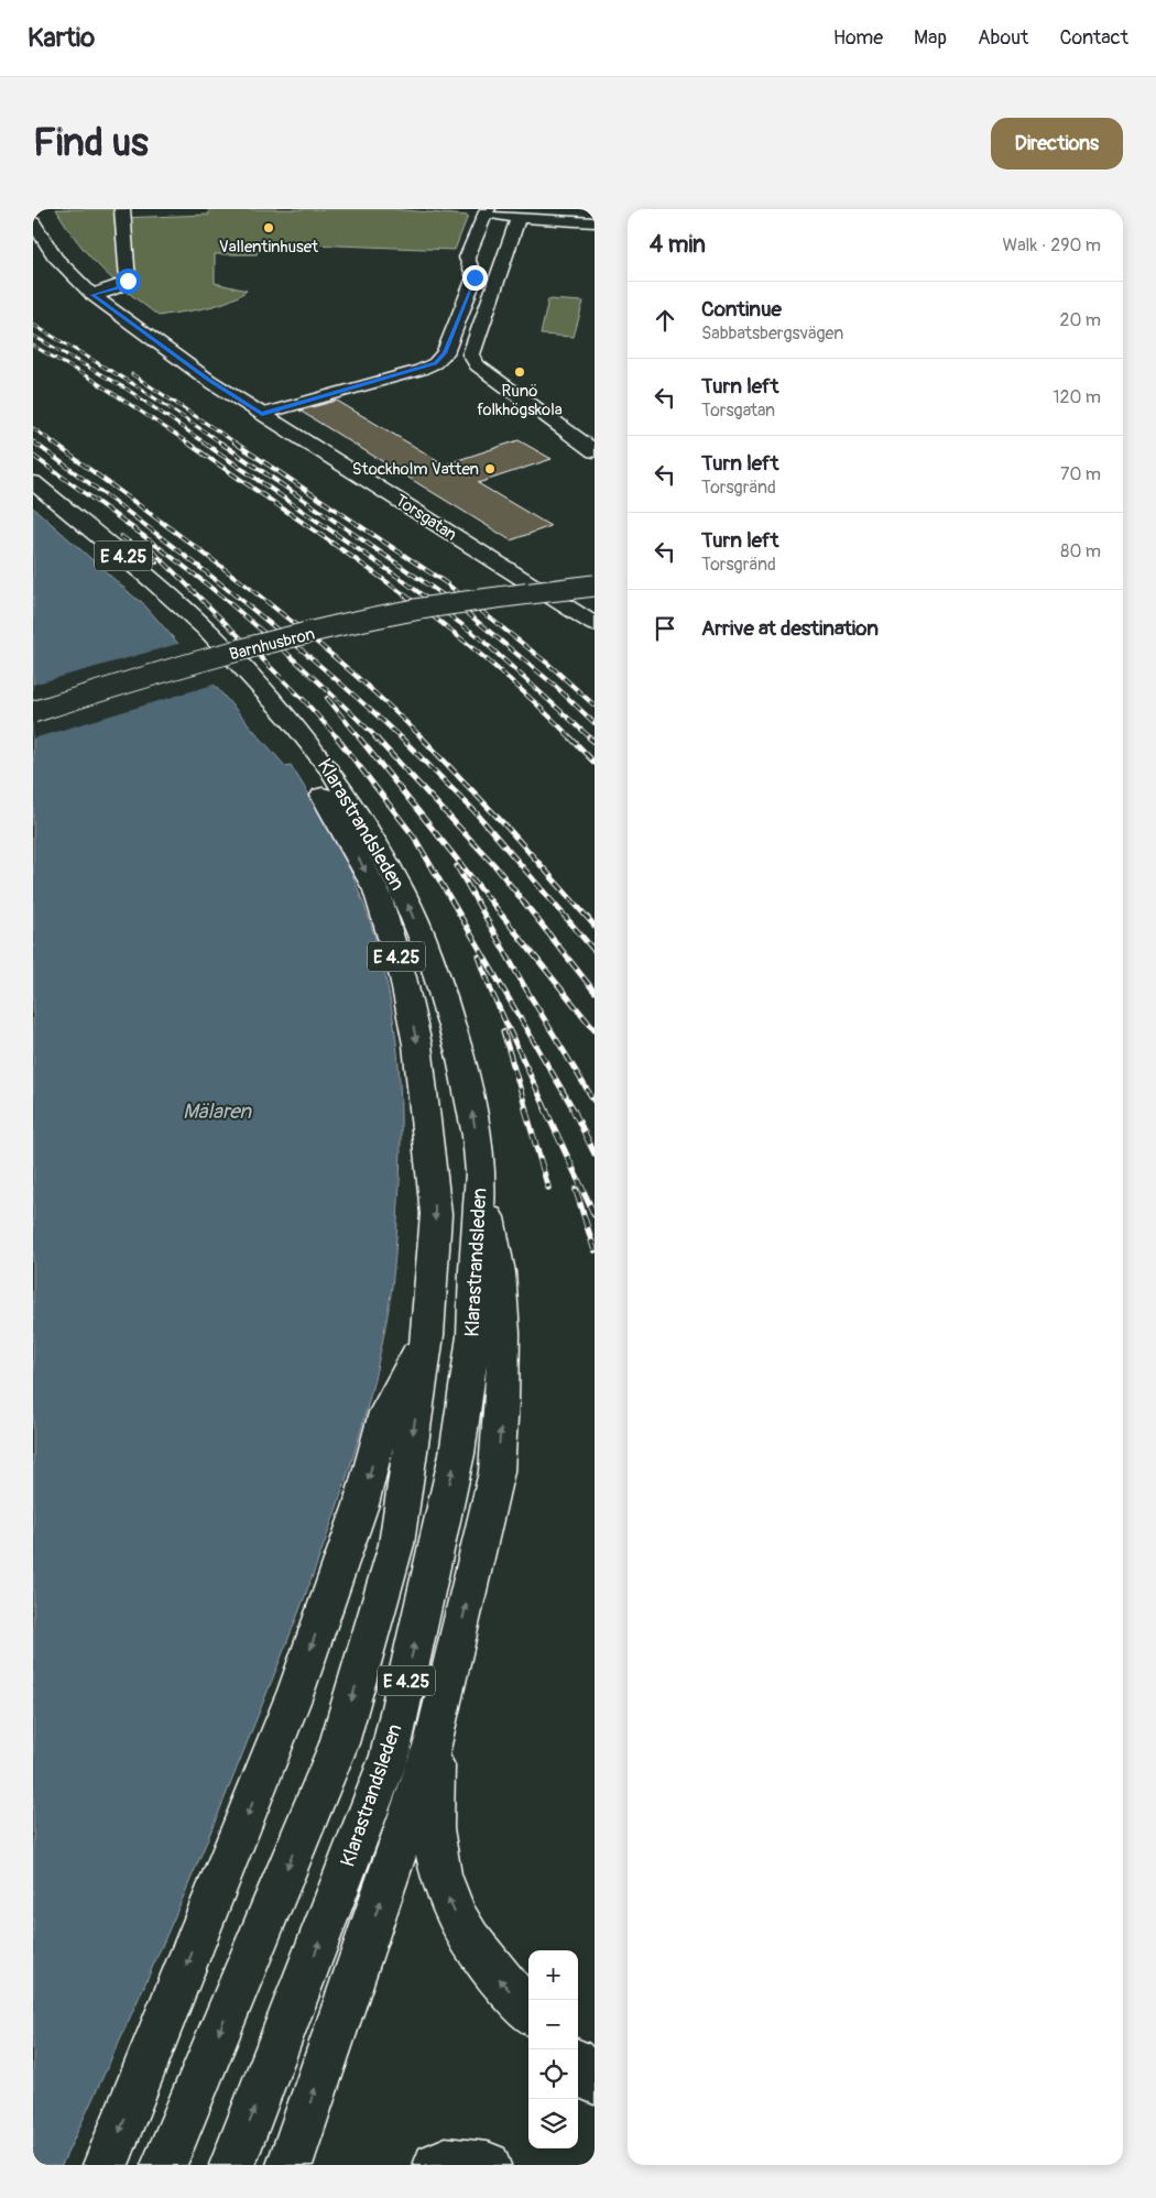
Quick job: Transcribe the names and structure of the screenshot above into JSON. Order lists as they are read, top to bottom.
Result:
{
  "streets": {
    "main road": [
      "Torsgatan",
      "E 4.25",
      "Barnhusbron",
      "Klarastrandsleden"
    ]
  },
  "water": ["Mälaren"],
  "places": ["Vallentinhuset", "Runö folkhögskola", "Stockholm Vatten"],
  "page": {
    "header": "Kartio",
    "nav": [
      "Home",
      "Map",
      "About",
      "Contact"
    ],
    "buttons": "Directions",
    "title": "Find us",
    "heading": ["4 min", "Walk · 290 m"],
    "list": [
      ["Continue", "Sabbatsbergsvägen", "20 m"],
      ["Turn left", "Torsgatan", "120 m"],
      ["Turn left", "Torsgränd", "70 m"],
      ["Turn left", "Torsgränd", "80 m"],
      "Arrive at destination"
    ],
    "map_buttons": ["+", "−"]
  }
}
